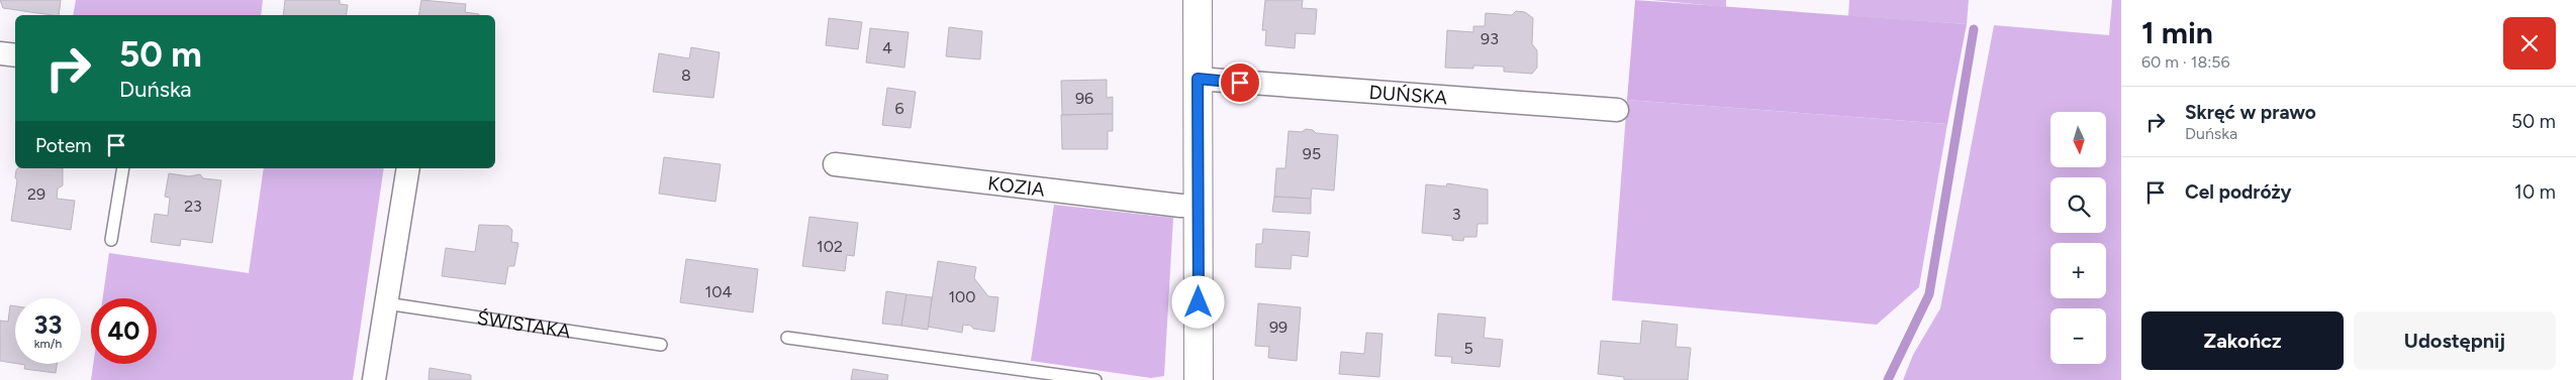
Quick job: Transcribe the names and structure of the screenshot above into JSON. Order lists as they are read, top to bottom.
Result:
{
  "streets": {
    "street": ["DUŃSKA", "KOZIA"],
    "lane": ["ŚWISTAKA"]
  },
  "house_numbers": [
    "93",
    "4",
    "8",
    "96",
    "6",
    "95",
    "29",
    "23",
    "3",
    "102",
    "104",
    "100",
    "99",
    "5"
  ],
  "north": "bottom",
  "page": {
    "heading": ["1 min", "60 m · 18:56"],
    "turn": ["50 m", "Duńska"],
    "list": [
      {
        "name": "Skręć w prawo",
        "note": "Duńska",
        "value": "50 m"
      },
      {
        "name": "Cel podróży",
        "value": "10 m"
      }
    ],
    "map_buttons": ["+", "−"],
    "then": "Potem",
    "speed": "33 km/h",
    "limit": "40",
    "buttons": ["Zakończ", "Udostępnij"]
  }
}
